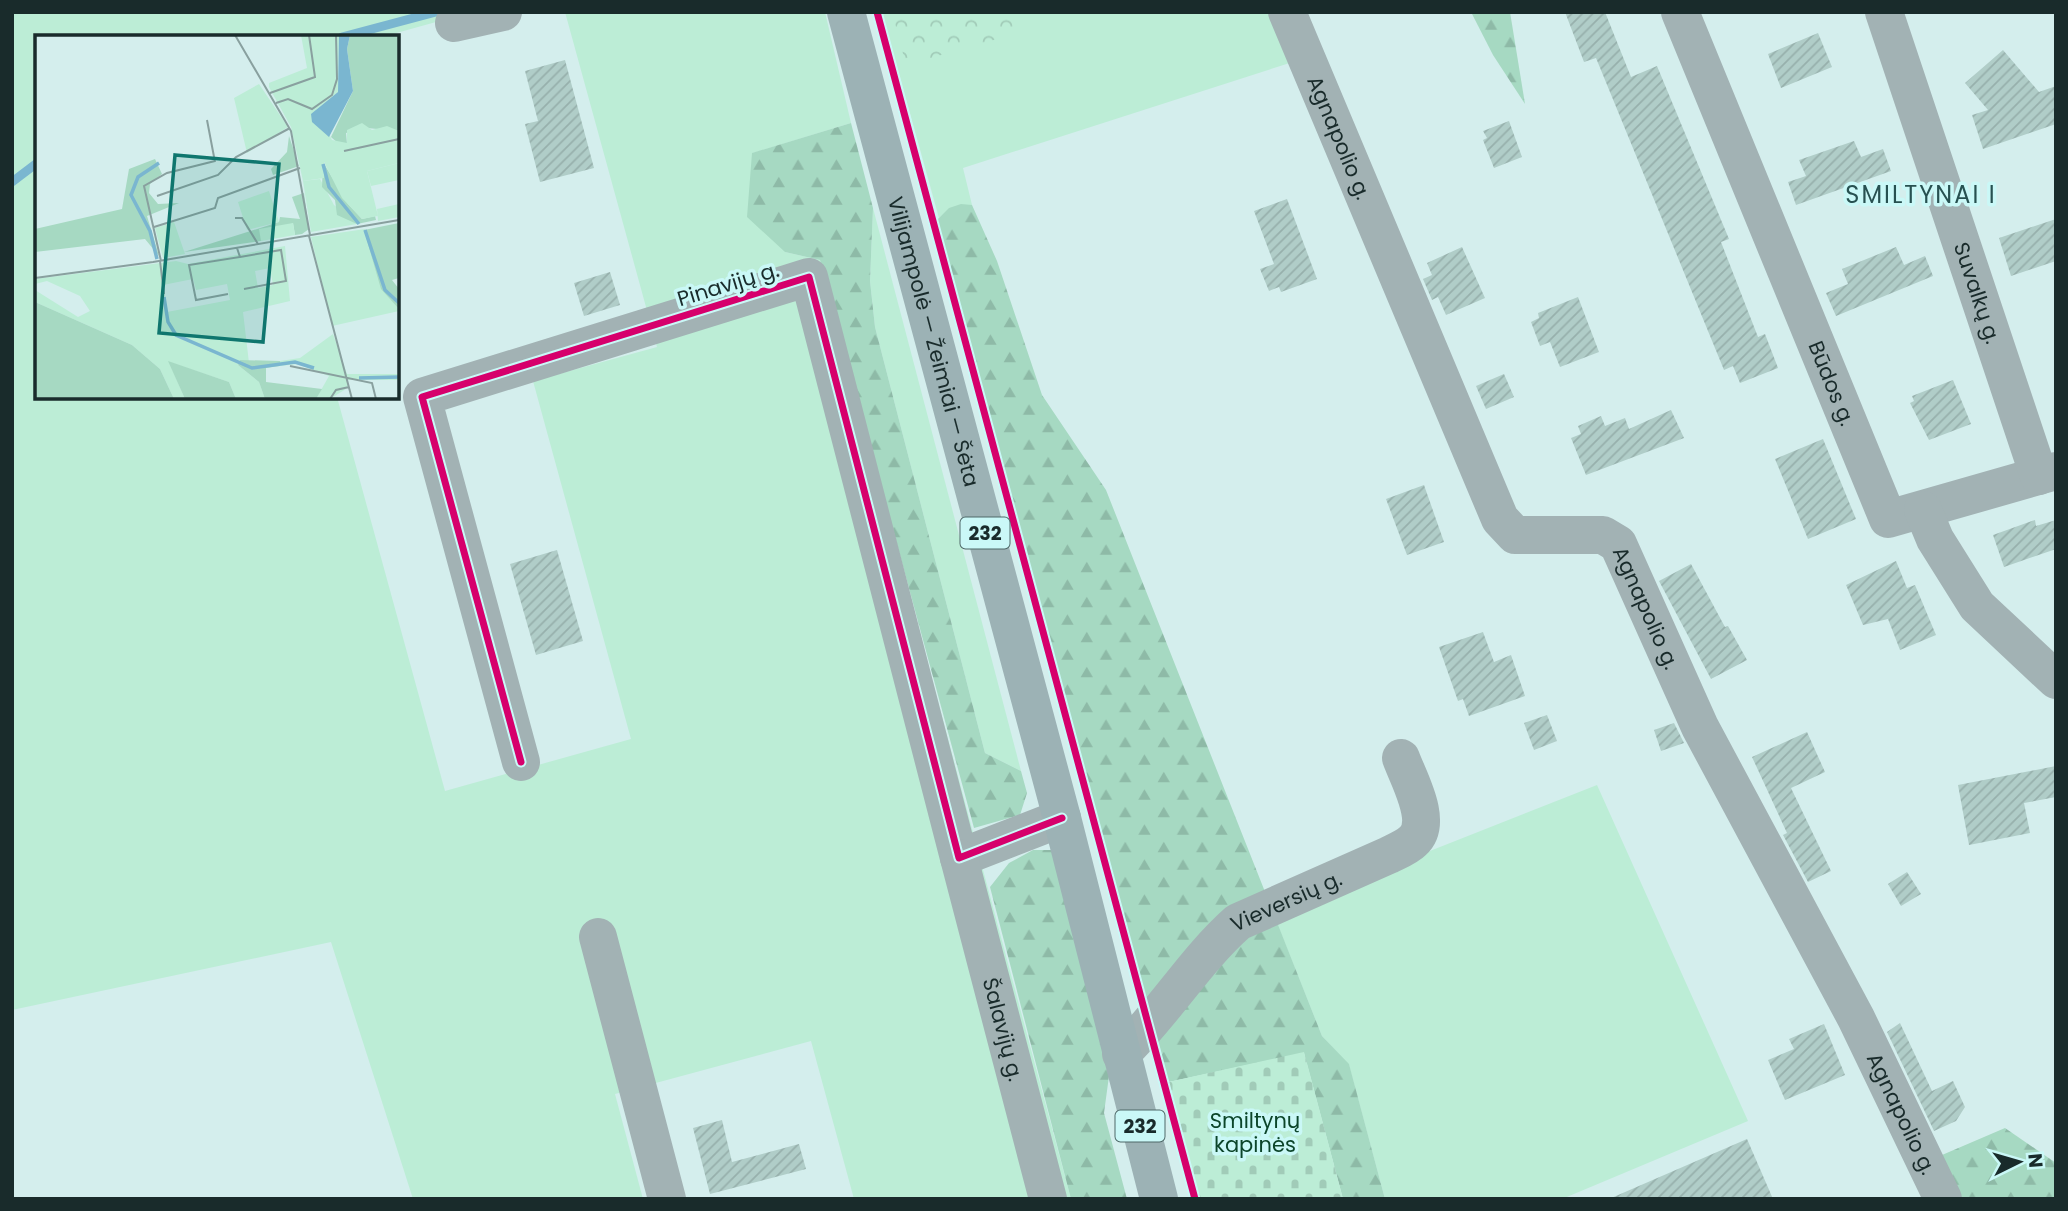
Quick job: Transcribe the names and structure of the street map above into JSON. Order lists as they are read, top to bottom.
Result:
{
  "streets": {
    "main road": ["Vilijampolė — Žeimiai — Šėta", "232"],
    "street": [
      "Agnapolio g.",
      "Pinavijų g.",
      "Suvalkų g.",
      "Būdos g.",
      "Vieversių g.",
      "Šalavijų g."
    ]
  },
  "crossings": [
    ["Pinavijų g.", "Šalavijų g."],
    ["Vilijampolė — Žeimiai — Šėta", "Vieversių g."]
  ],
  "districts": ["SMILTYNAI I"],
  "parks": ["Smiltynų kapinės"],
  "north": "right"
}
